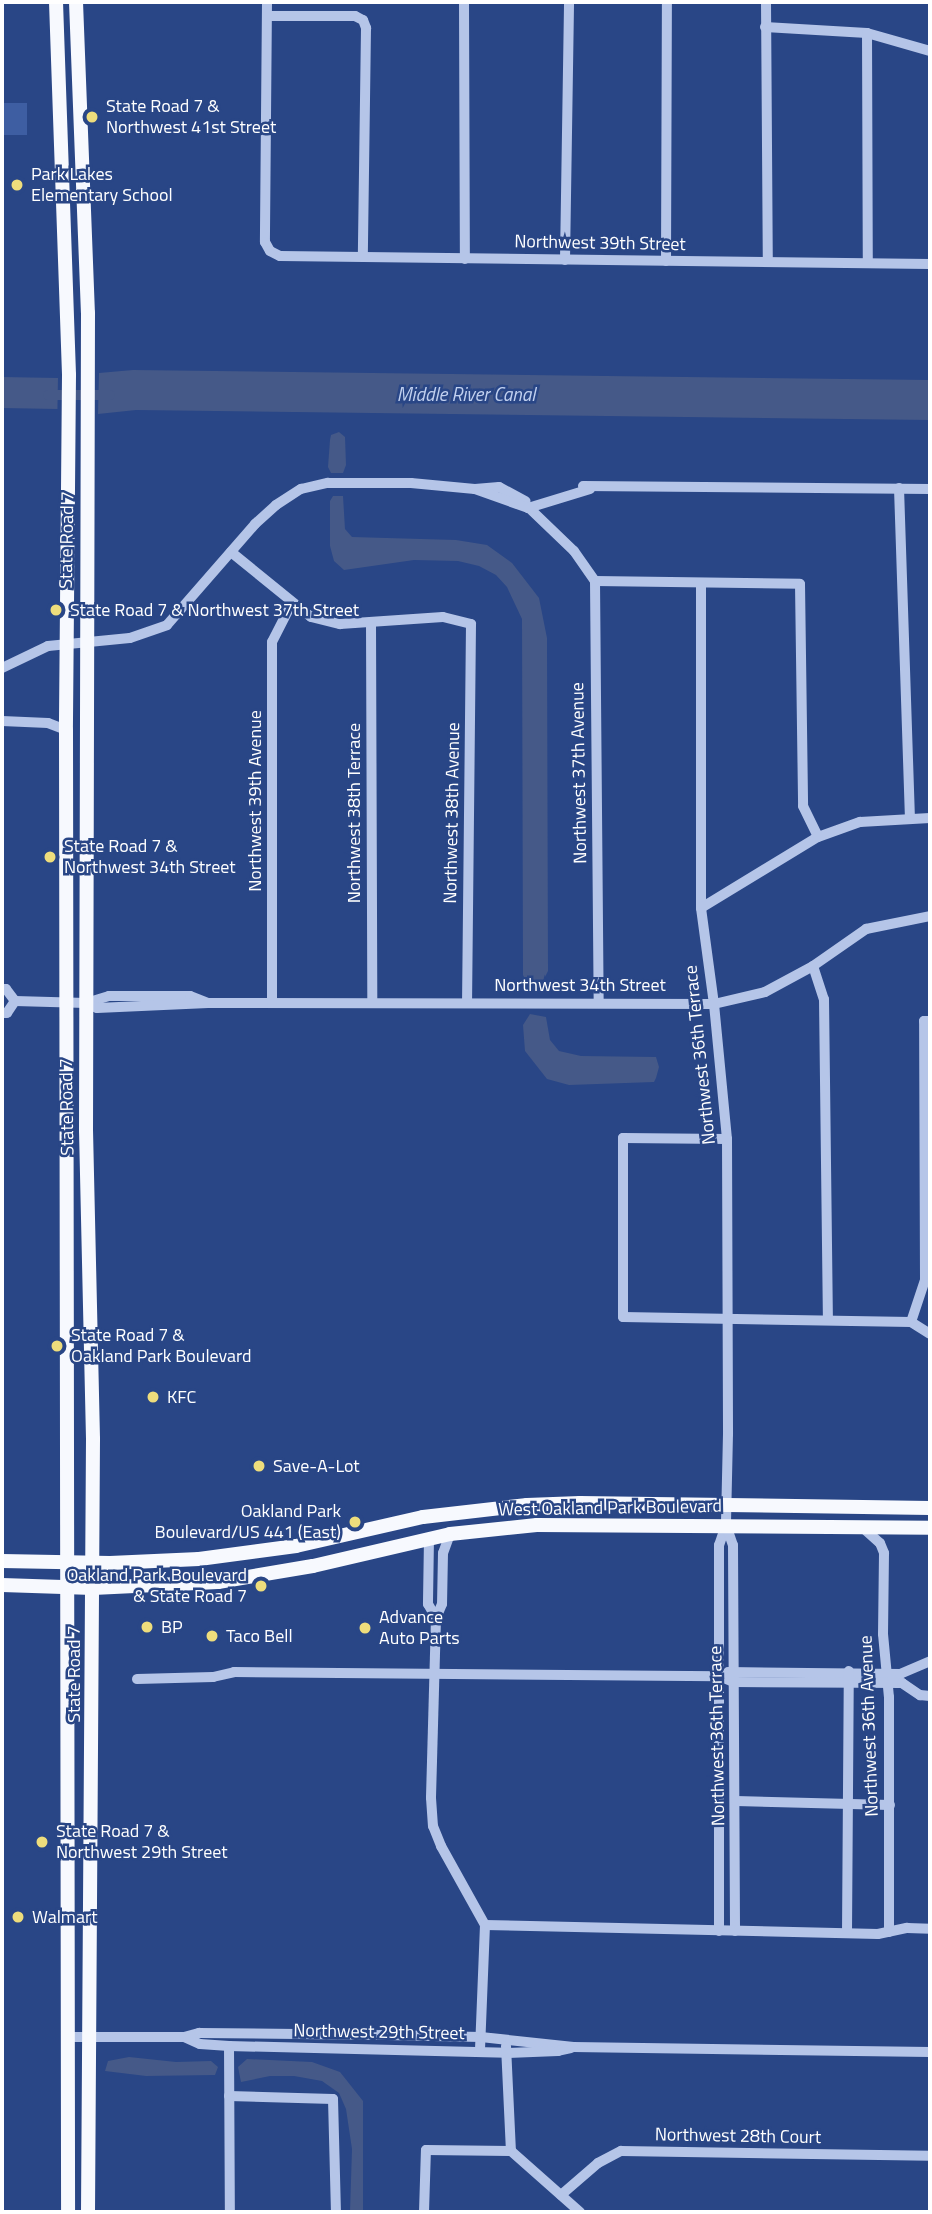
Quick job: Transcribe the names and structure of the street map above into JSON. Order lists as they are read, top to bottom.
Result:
{
  "streets": {
    "main road": ["State Road 7", "West Oakland Park Boulevard"],
    "street": [
      "Northwest 39th Street",
      "Northwest 37th Avenue",
      "Northwest 39th Avenue",
      "Northwest 38th Terrace",
      "Northwest 38th Avenue",
      "Northwest 34th Street",
      "Northwest 36th Terrace",
      "Northwest 36th Avenue",
      "Northwest 29th Street",
      "Northwest 28th Court"
    ]
  },
  "crossings": [
    ["State Road 7", "Northwest 34th Street"],
    ["State Road 7", "West Oakland Park Boulevard"],
    ["State Road 7", "Northwest 29th Street"],
    ["Northwest 37th Avenue", "Northwest 34th Street"],
    ["Northwest 39th Avenue", "Northwest 34th Street"],
    ["Northwest 38th Terrace", "Northwest 38th Avenue"],
    ["Northwest 38th Terrace", "Northwest 34th Street"],
    ["Northwest 38th Avenue", "Northwest 34th Street"],
    ["Northwest 34th Street", "Northwest 36th Terrace"],
    ["Northwest 36th Terrace", "West Oakland Park Boulevard"],
    ["West Oakland Park Boulevard", "Northwest 36th Avenue"]
  ],
  "water": ["Middle River Canal"],
  "places": [
    "State Road 7 & Northwest 41st Street",
    "Park Lakes Elementary School",
    "State Road 7 & Northwest 37th Street",
    "State Road 7 & Northwest 34th Street",
    "State Road 7 & Oakland Park Boulevard",
    "KFC",
    "Save-A-Lot",
    "Oakland Park Boulevard/US 441 (East)",
    "Oakland Park Boulevard & State Road 7",
    "BP",
    "Advance Auto Parts",
    "Taco Bell",
    "State Road 7 & Northwest 29th Street",
    "Walmart"
  ]
}
